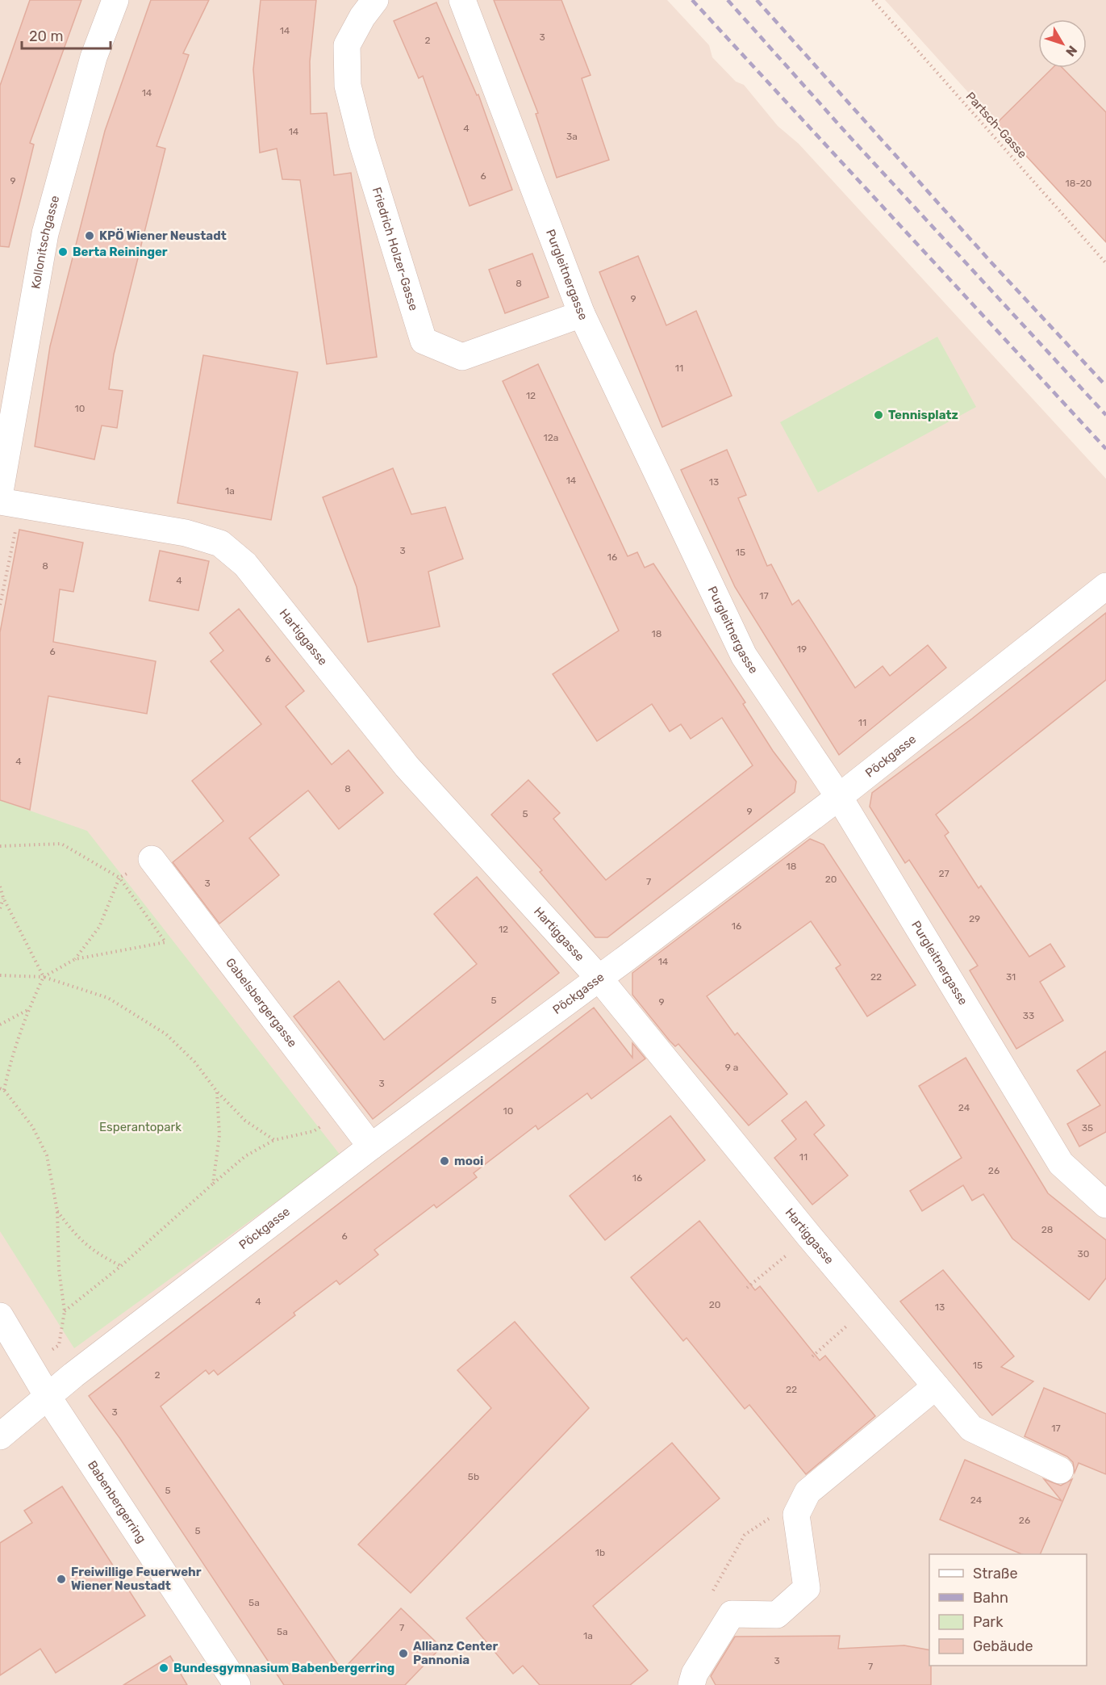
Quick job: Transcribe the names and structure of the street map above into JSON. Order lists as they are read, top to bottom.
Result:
{
  "streets": {
    "street": [
      "Kollonitschgasse",
      "Friedrich Holzer-Gasse",
      "Purgleitnergasse",
      "Hartiggasse",
      "Pöckgasse",
      "Gabelsbergergasse",
      "Babenbergerring"
    ],
    "path": ["Partsch-Gasse"]
  },
  "crossings": [
    ["Friedrich Holzer-Gasse", "Purgleitnergasse"],
    ["Purgleitnergasse", "Pöckgasse"],
    ["Hartiggasse", "Pöckgasse"],
    ["Pöckgasse", "Gabelsbergergasse"],
    ["Pöckgasse", "Babenbergerring"]
  ],
  "parks": ["Esperantopark"],
  "places": [
    "KPÖ Wiener Neustadt",
    "Berta Reininger",
    "Tennisplatz",
    "mooi",
    "Freiwillige Feuerwehr Wiener Neustadt",
    "Allianz Center Pannonia",
    "Bundesgymnasium Babenbergerring"
  ],
  "house_numbers": [
    "14",
    "3",
    "2",
    "14",
    "4",
    "14",
    "3a",
    "6",
    "9",
    "18-20",
    "8",
    "9",
    "11",
    "12",
    "10",
    "12a",
    "14",
    "13",
    "1a",
    "3",
    "15",
    "16",
    "8",
    "4",
    "17",
    "18",
    "19",
    "6",
    "6",
    "11",
    "4",
    "8",
    "9",
    "5",
    "18",
    "27",
    "20",
    "7",
    "3",
    "29",
    "16",
    "12",
    "14",
    "22",
    "31",
    "5",
    "9",
    "33",
    "9 a",
    "3",
    "24",
    "10",
    "35",
    "11",
    "26",
    "16",
    "28",
    "6",
    "30",
    "4",
    "20",
    "13",
    "15",
    "2",
    "22",
    "3",
    "17",
    "5b",
    "5",
    "24",
    "26",
    "5",
    "1b",
    "5a",
    "7",
    "5a",
    "1a",
    "3",
    "7"
  ],
  "legend": [
    "Straße",
    "Bahn",
    "Park",
    "Gebäude"
  ],
  "scale_bar": "20 m",
  "north": "bottom right"
}
